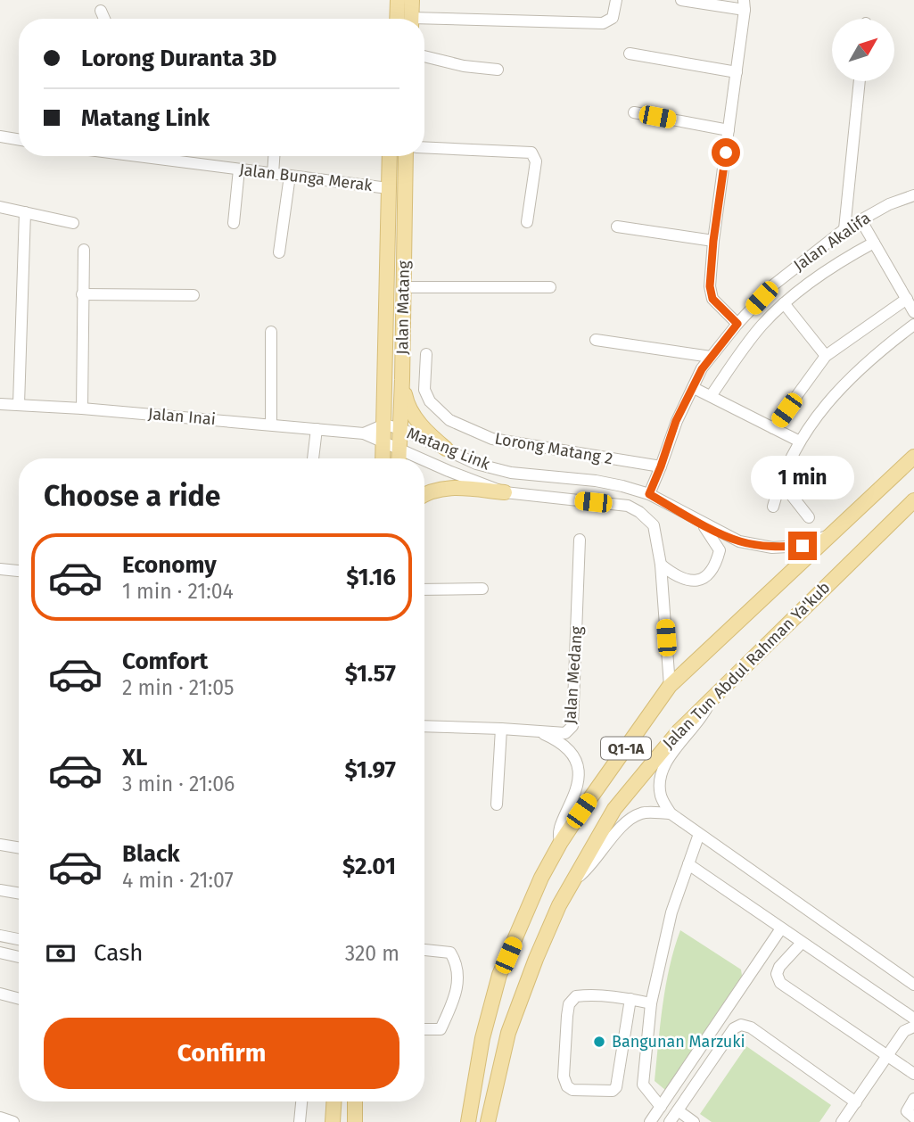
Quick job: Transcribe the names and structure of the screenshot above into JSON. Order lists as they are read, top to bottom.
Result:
{
  "streets": {
    "main road": ["Jalan Matang", "Jalan Tun Abdul Rahman Ya'kub", "Q1-1A"],
    "street": [
      "Jalan Bunga Merak",
      "Jalan Akalifa",
      "Jalan Inai",
      "Matang Link",
      "Lorong Matang 2",
      "Jalan Medang"
    ]
  },
  "crossings": [
    ["Jalan Bunga Merak", "Jalan Matang"],
    ["Jalan Akalifa", "Matang Link"],
    ["Jalan Akalifa", "Lorong Matang 2"],
    ["Jalan Matang", "Matang Link"],
    ["Jalan Inai", "Matang Link"],
    ["Matang Link", "Jalan Tun Abdul Rahman Ya'kub"]
  ],
  "places": ["Bangunan Marzuki"],
  "north": "top right",
  "page": {
    "banner": ["Lorong Duranta 3D", "Matang Link"],
    "bubble": "1 min",
    "heading": "Choose a ride",
    "list": [
      {
        "name": "Economy",
        "note": "1 min · 21:04",
        "value": "$1.16"
      },
      {
        "name": "Comfort",
        "note": "2 min · 21:05",
        "value": "$1.57"
      },
      {
        "name": "XL",
        "note": "3 min · 21:06",
        "value": "$1.97"
      },
      {
        "name": "Black",
        "note": "4 min · 21:07",
        "value": "$2.01"
      }
    ],
    "pay": ["Cash", "320 m"],
    "buttons": "Confirm"
  }
}
